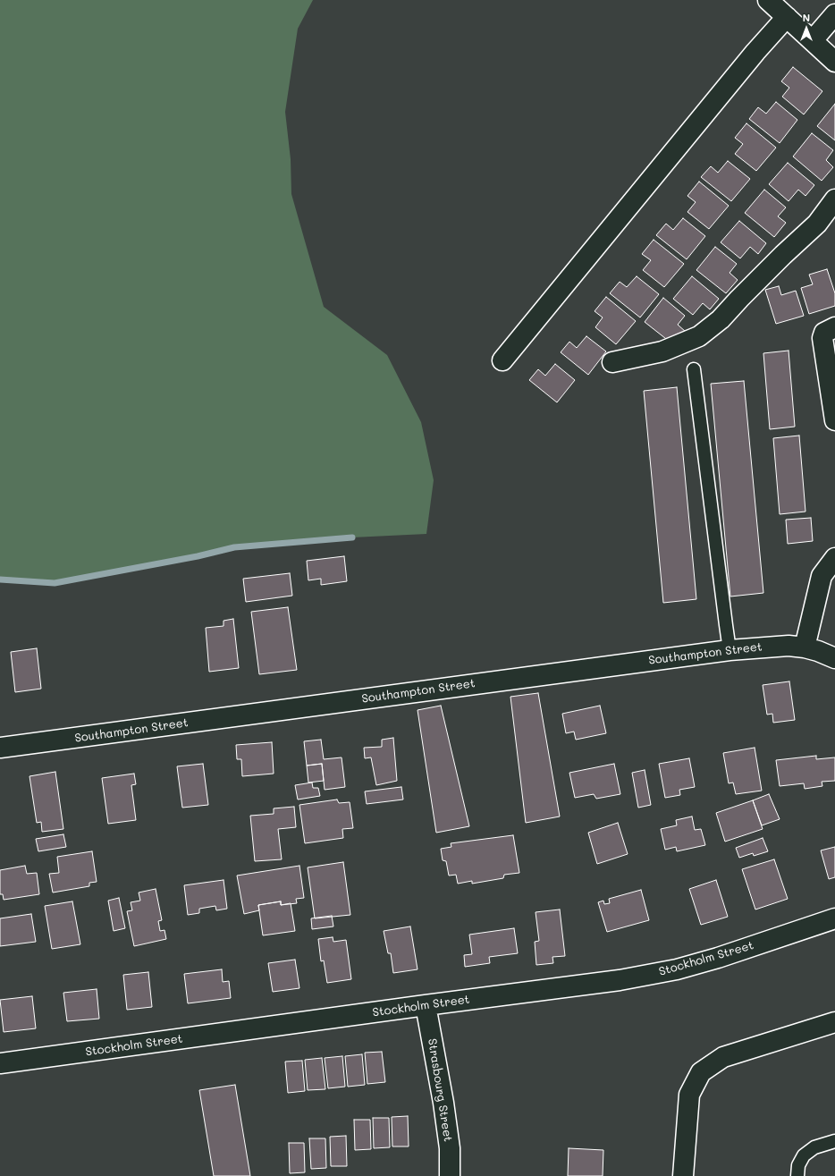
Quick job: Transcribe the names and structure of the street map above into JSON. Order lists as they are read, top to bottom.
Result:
{
  "streets": {
    "street": ["Southampton Street", "Stockholm Street", "Strasbourg Street"]
  },
  "crossings": [
    ["Stockholm Street", "Strasbourg Street"]
  ],
  "north": "top"
}
